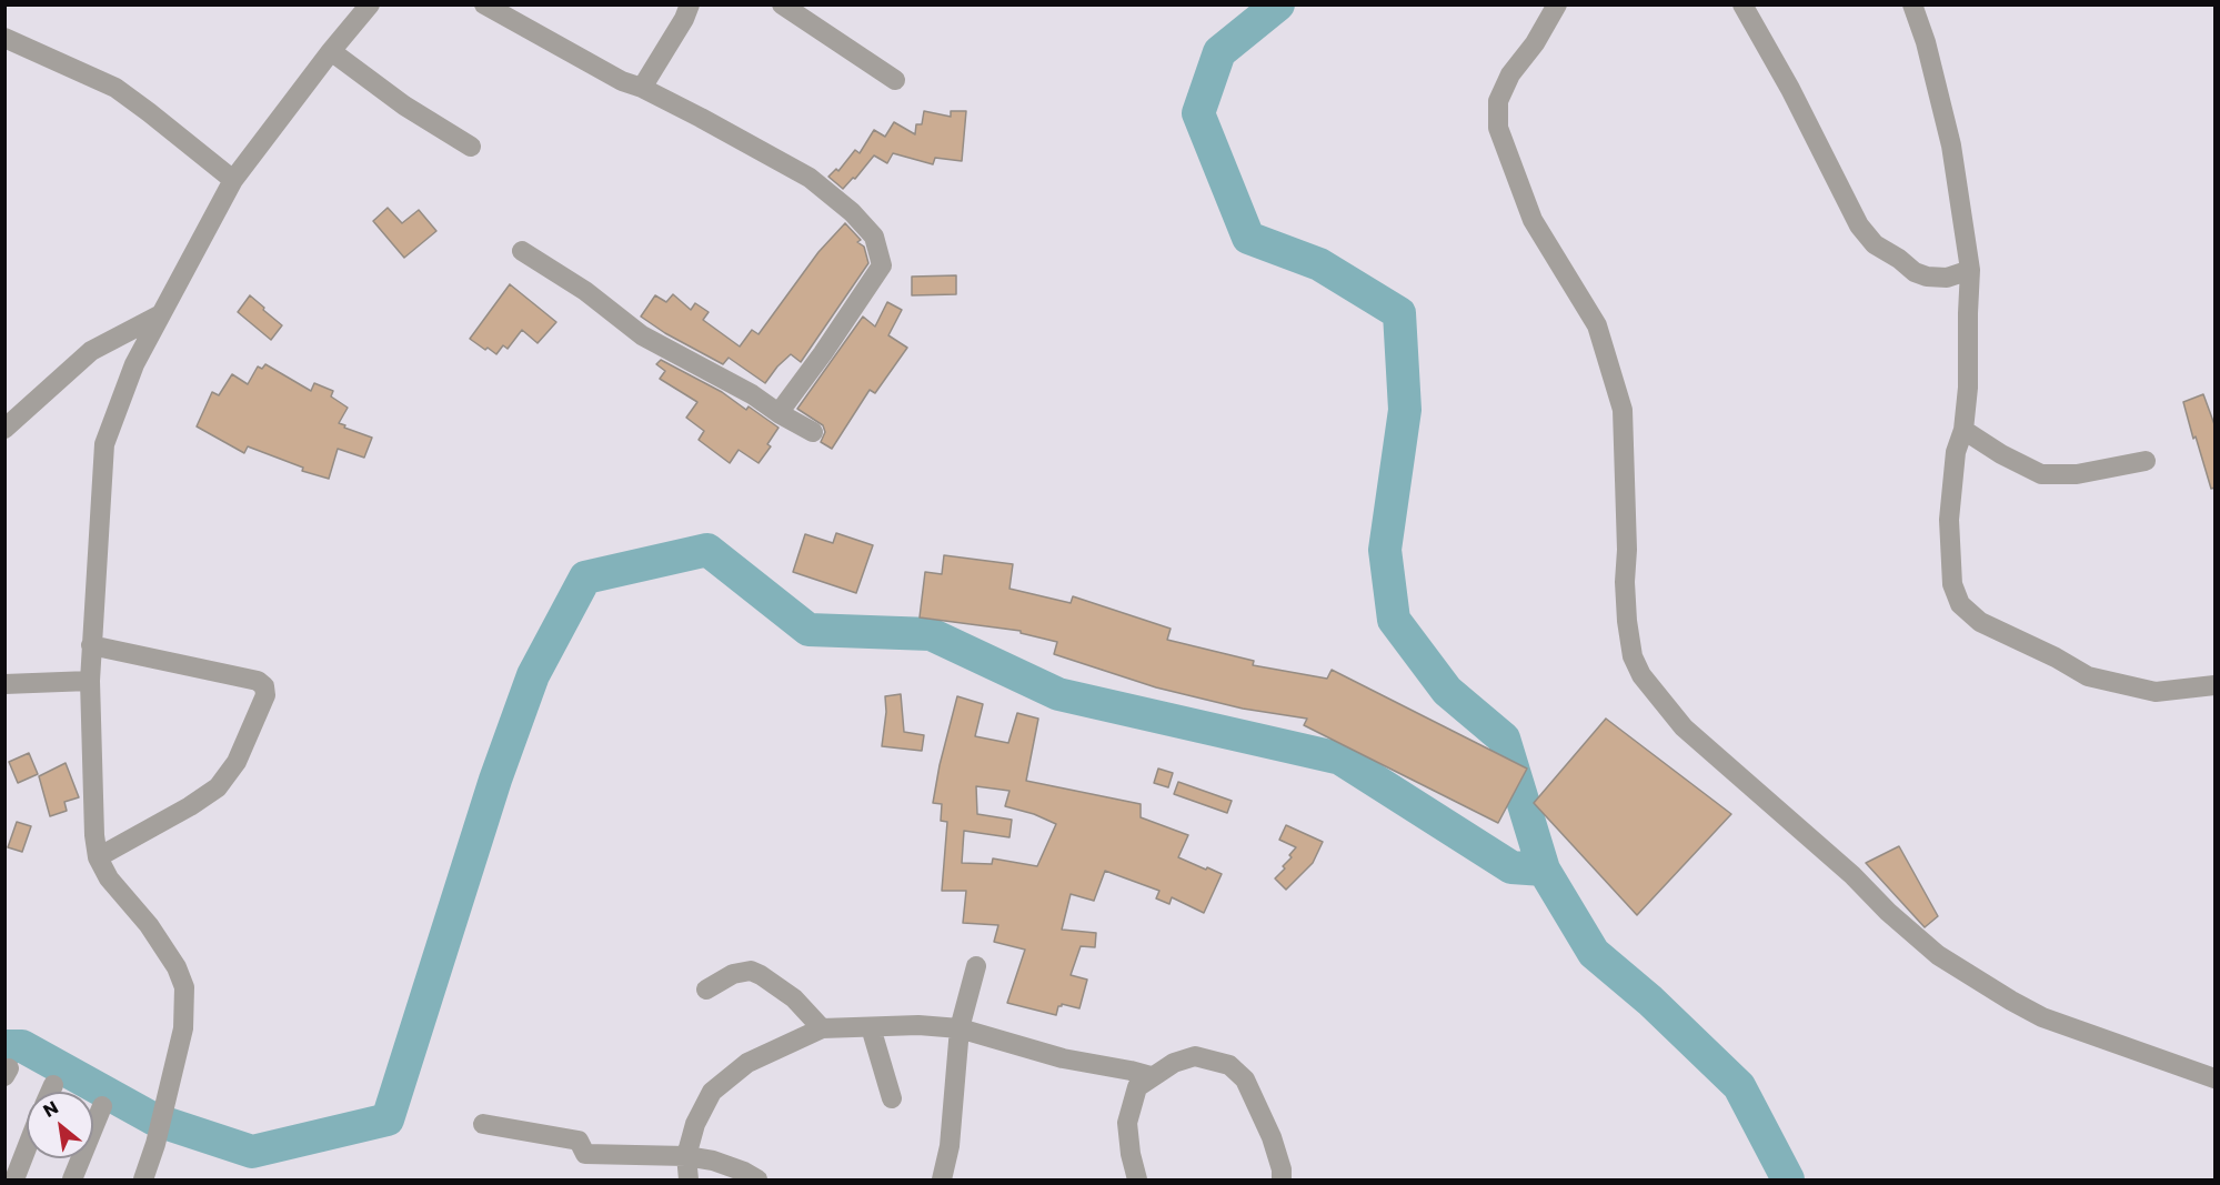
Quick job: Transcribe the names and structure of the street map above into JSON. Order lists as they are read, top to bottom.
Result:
{
  "north": "top left"
}
